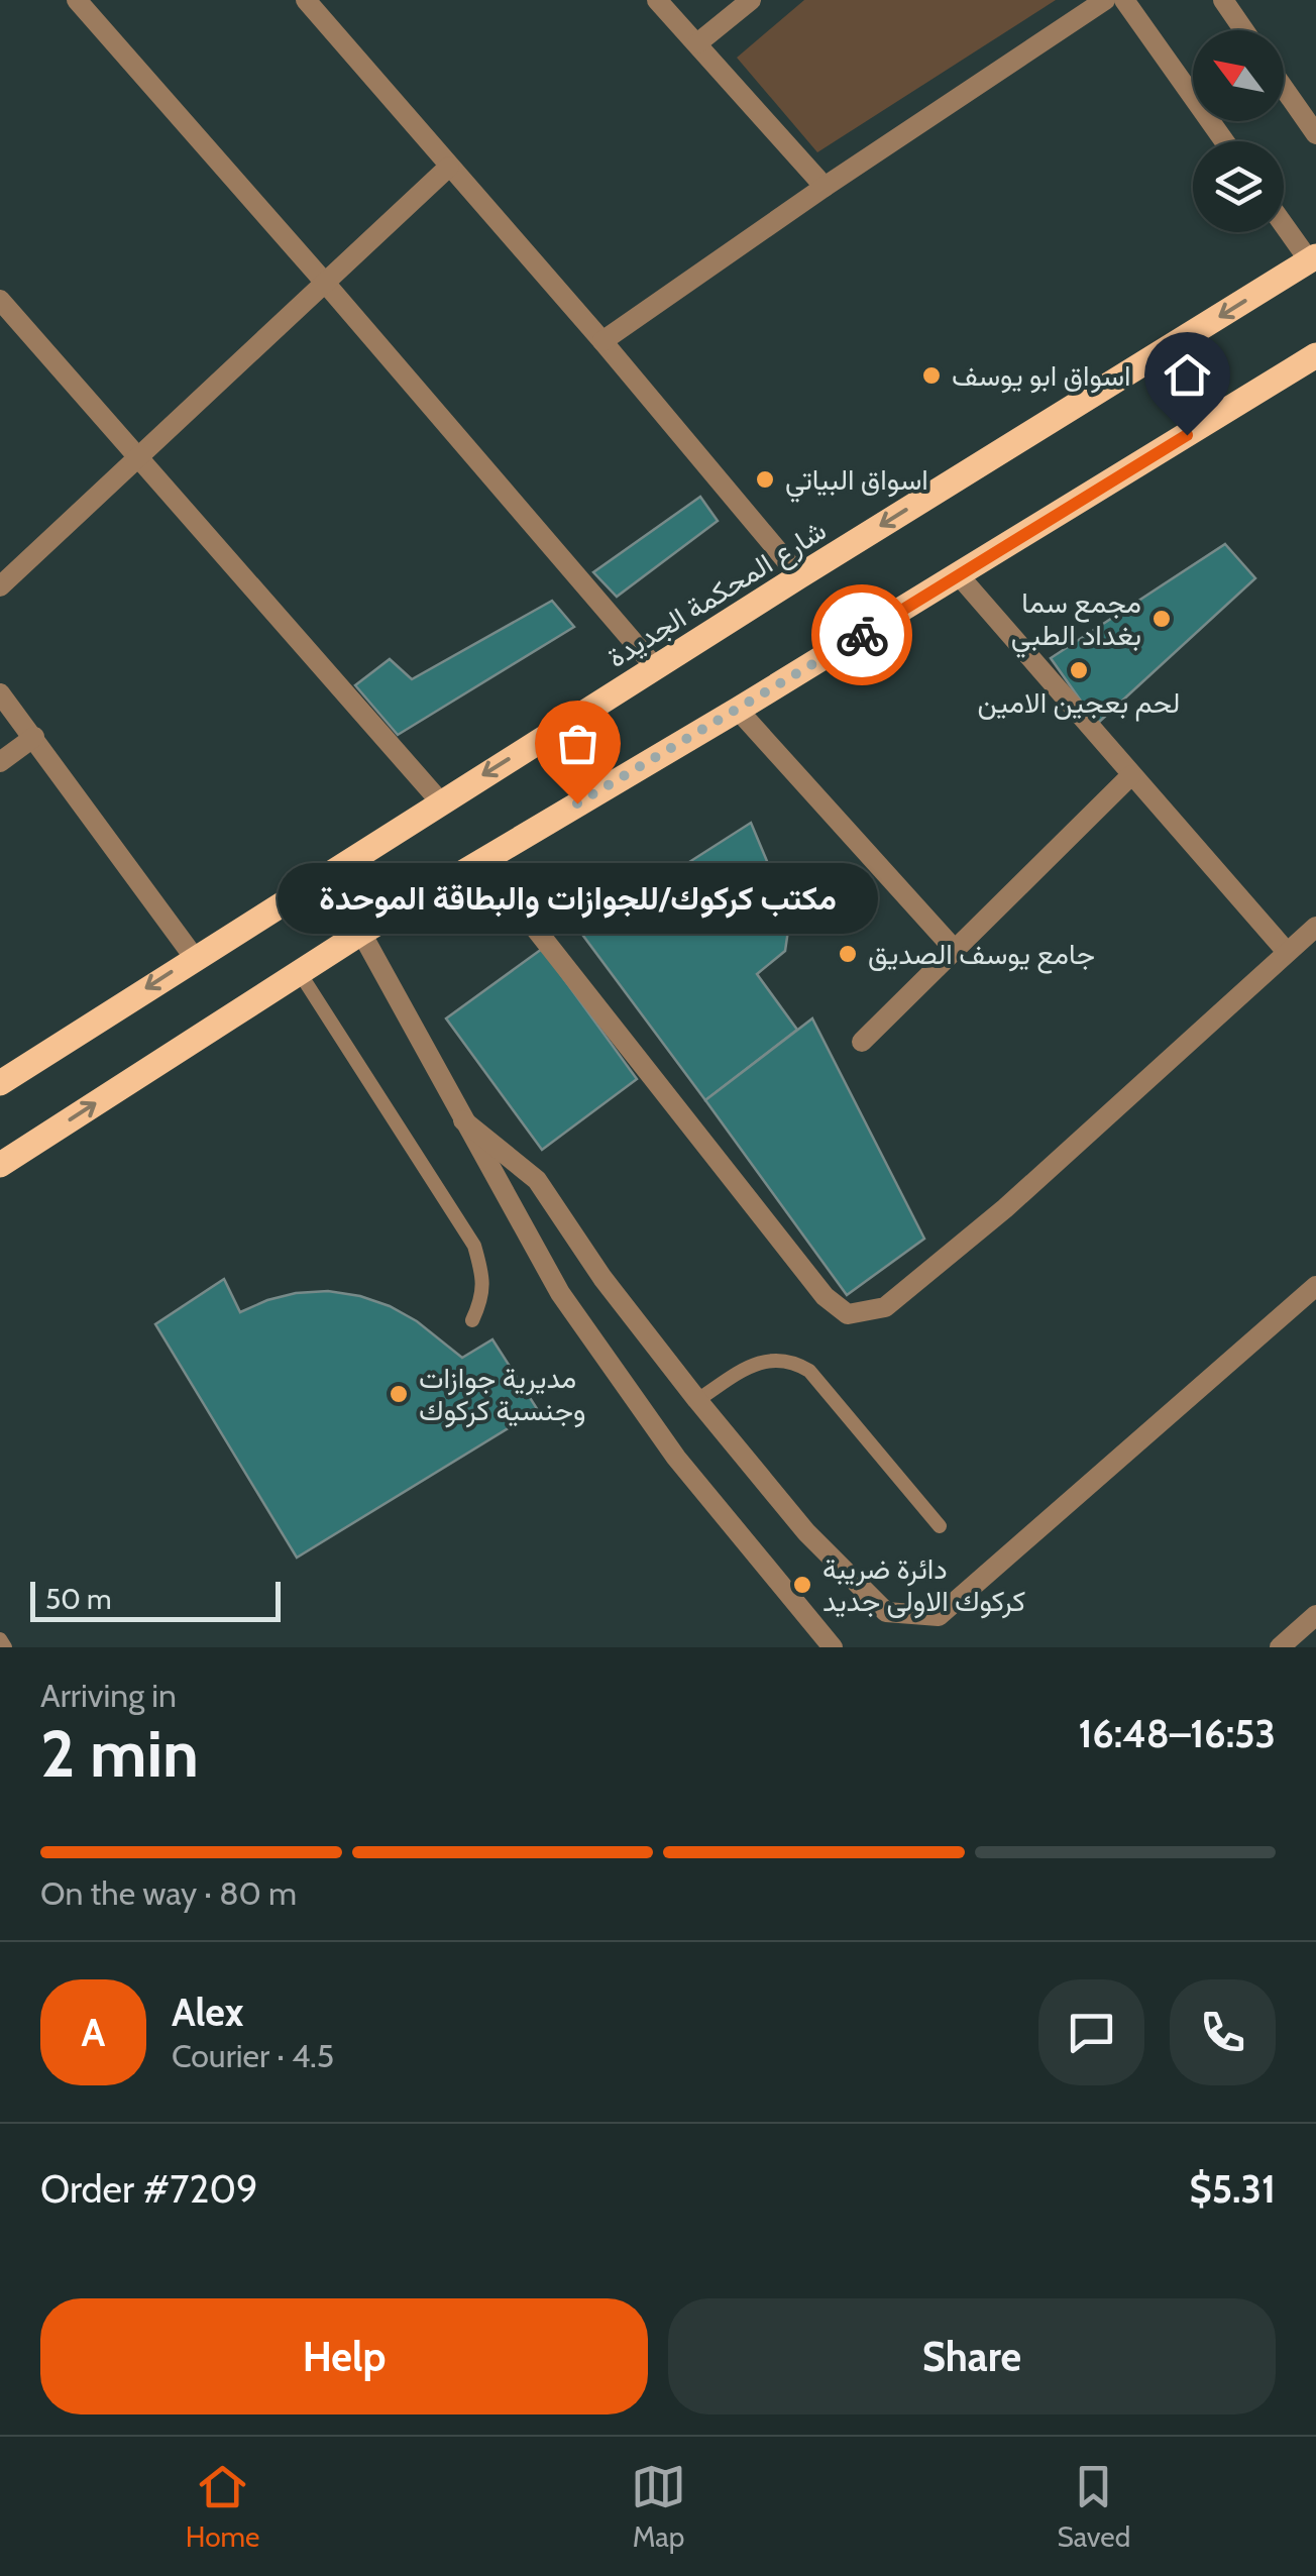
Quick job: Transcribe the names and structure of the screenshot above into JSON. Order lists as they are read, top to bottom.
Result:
{
  "streets": {
    "main road": ["شارع المحكمة الجديدة"]
  },
  "places": [
    "اسواق ابو يوسف",
    "اسواق البياتي",
    "مجمع سما بغداد الطبي",
    "لحم بعجين الامين",
    "مكتب كركوك/للجوازات والبطاقة الموحدة",
    "جامع يوسف الصديق",
    "مديرية جوازات وجنسية كركوك",
    "دائرة ضريبة كركوك الاولی جدید"
  ],
  "scale_bar": "50 m",
  "north": "top left",
  "page": {
    "bubble": "مكتب كركوك/للجوازات والبطاقة الموحدة",
    "scale": "50 m",
    "heading": ["2 min", "Arriving in", "16:48–16:53"],
    "panel": [
      "Alex",
      "Courier · 4.5",
      "Order #7209",
      "$5.31"
    ],
    "bar": "On the way · 80 m",
    "round": "A",
    "buttons": ["Help", "Share"],
    "tabs": ["Home", "Map", "Saved"]
  }
}
